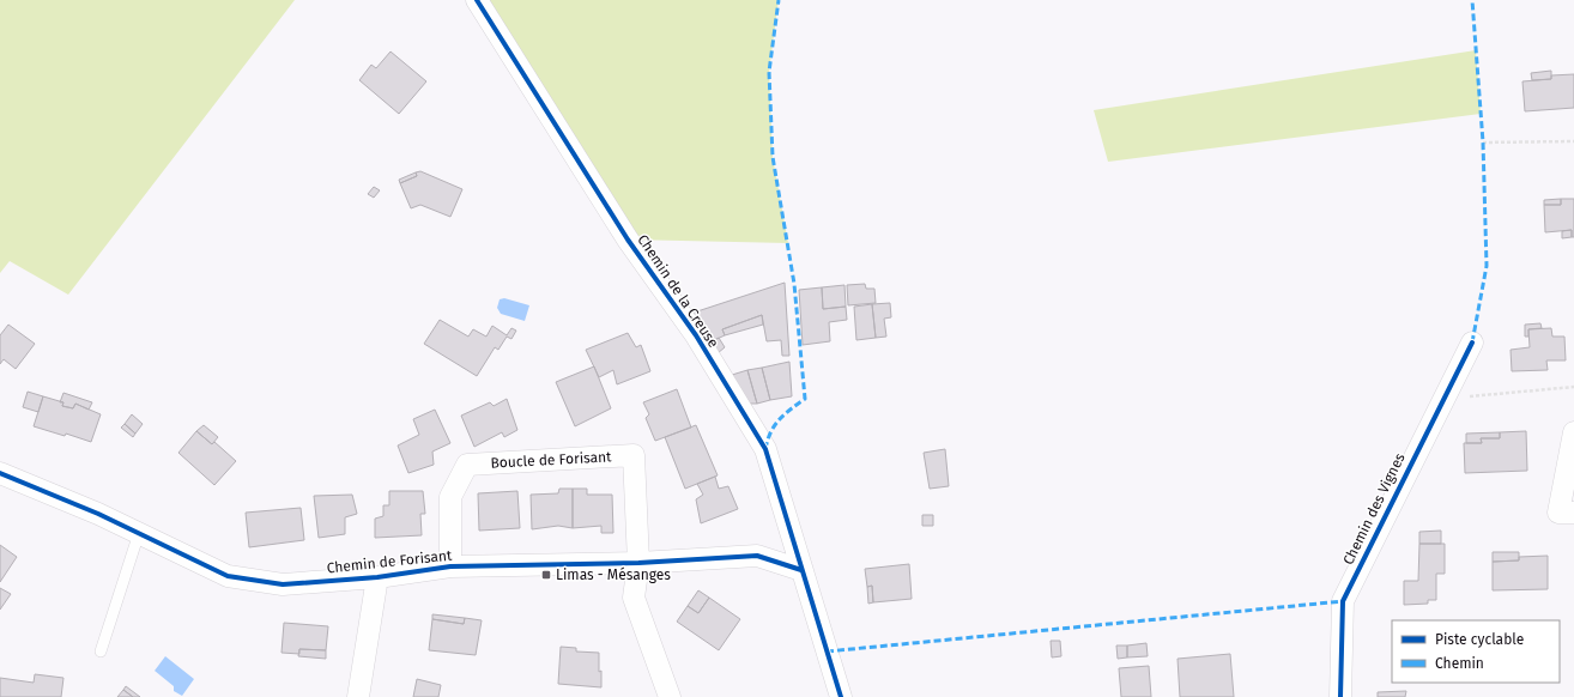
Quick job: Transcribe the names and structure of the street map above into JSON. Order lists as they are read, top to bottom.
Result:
{
  "streets": {
    "street": [
      "Chemin de la Creuse",
      "Boucle de Forisant",
      "Chemin des Vignes",
      "Chemin de Forisant"
    ]
  },
  "crossings": [
    ["Chemin de la Creuse", "Chemin de Forisant"],
    ["Boucle de Forisant", "Chemin de Forisant"]
  ],
  "places": {
    "transit": ["Limas - Mésanges"]
  },
  "legend": ["Piste cyclable", "Chemin"]
}
